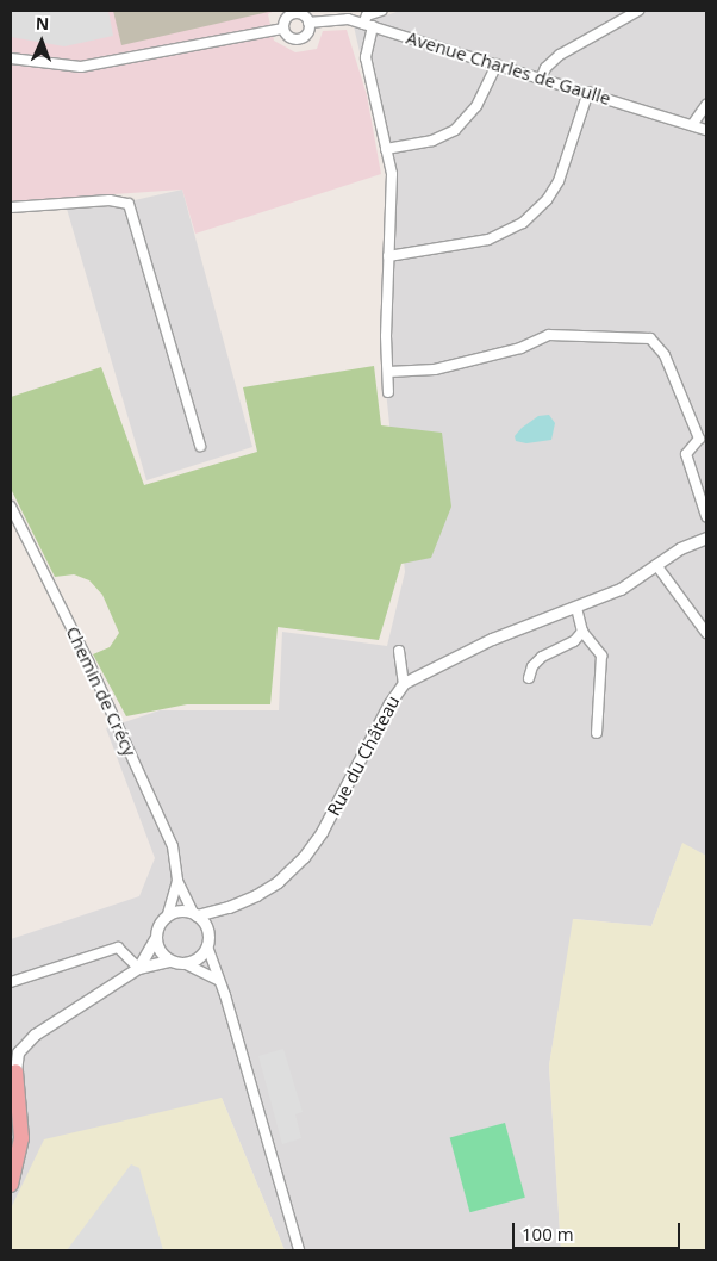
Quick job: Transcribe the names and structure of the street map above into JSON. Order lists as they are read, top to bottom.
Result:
{
  "streets": {
    "street": ["Avenue Charles de Gaulle", "Chemin de Crécy", "Rue du Château"]
  },
  "crossings": [
    ["Chemin de Crécy", "Rue du Château"]
  ],
  "scale_bar": "100 m",
  "north": "top"
}
